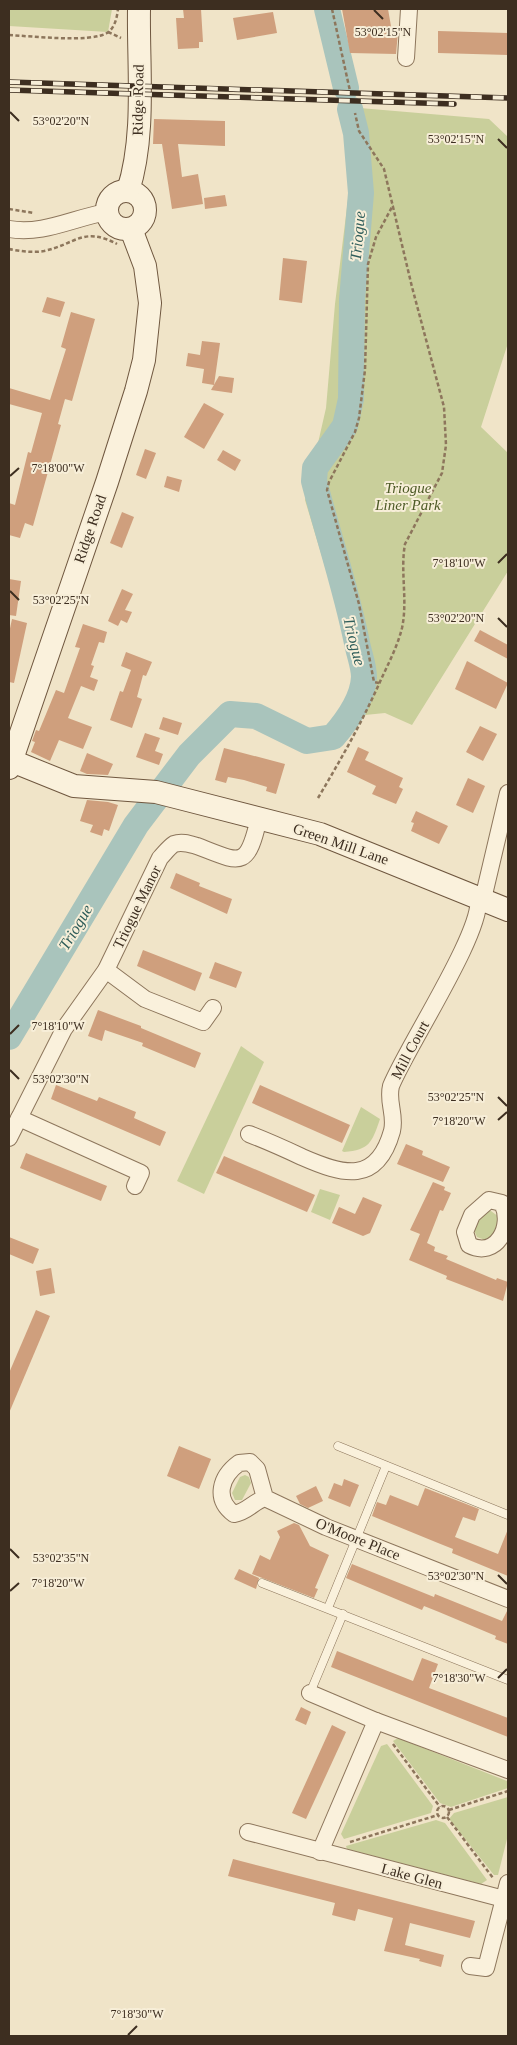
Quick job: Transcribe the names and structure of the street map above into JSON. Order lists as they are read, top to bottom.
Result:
{
  "streets": {
    "street": [
      "Ridge Road",
      "Green Mill Lane",
      "Triogue Manor",
      "Mill Court",
      "O'Moore Place",
      "Lake Glen"
    ]
  },
  "crossings": [
    ["Ridge Road", "Green Mill Lane"],
    ["Green Mill Lane", "Triogue Manor"],
    ["Green Mill Lane", "Mill Court"]
  ],
  "water": ["Triogue"],
  "parks": ["Triogue Liner Park"],
  "coordinates": [
    "53°02'15\"N",
    "53°02'20\"N",
    "7°18'00\"W",
    "7°18'10\"W",
    "53°02'25\"N",
    "53°02'30\"N",
    "7°18'20\"W",
    "53°02'35\"N",
    "7°18'30\"W"
  ]
}
